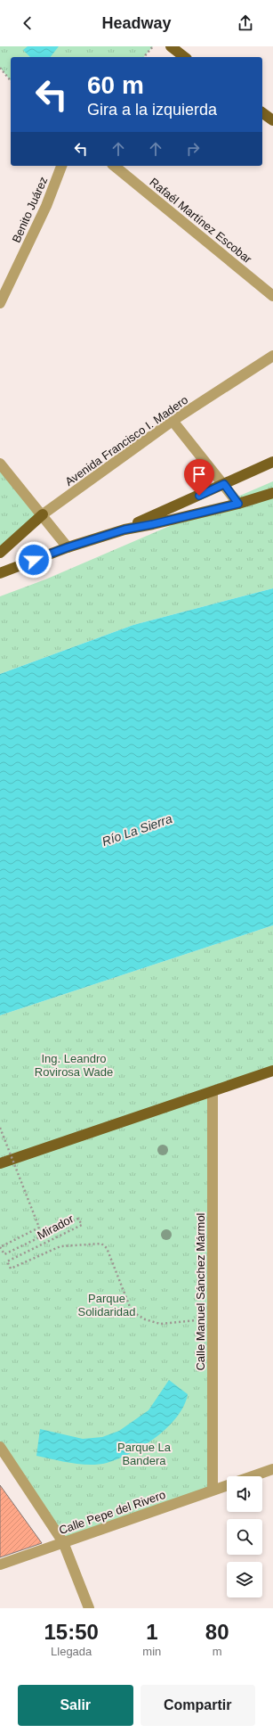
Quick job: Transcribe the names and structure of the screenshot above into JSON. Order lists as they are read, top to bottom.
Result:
{
  "streets": {
    "main road": ["Avenida Francisco I. Madero"],
    "street": [
      "Benito Juárez",
      "Rafaél Martínez Escobar",
      "Calle Manuel Sánchez Mármol",
      "Calle Pepe del Rivero"
    ],
    "path": ["Mirador"]
  },
  "crossings": [
    ["Mirador", "Calle Manuel Sánchez Mármol"],
    ["Calle Manuel Sánchez Mármol", "Calle Pepe del Rivero"]
  ],
  "water": ["Río La Sierra"],
  "parks": ["Ing. Leandro Rovirosa Wade", "Parque Solidaridad", "Parque La Bandera"],
  "page": {
    "header": "Headway",
    "turn": ["60 m", "Gira a la izquierda"],
    "eta": [
      "15:50",
      "Llegada",
      "1",
      "min",
      "80",
      "m"
    ],
    "buttons": ["Salir", "Compartir"]
  }
}
